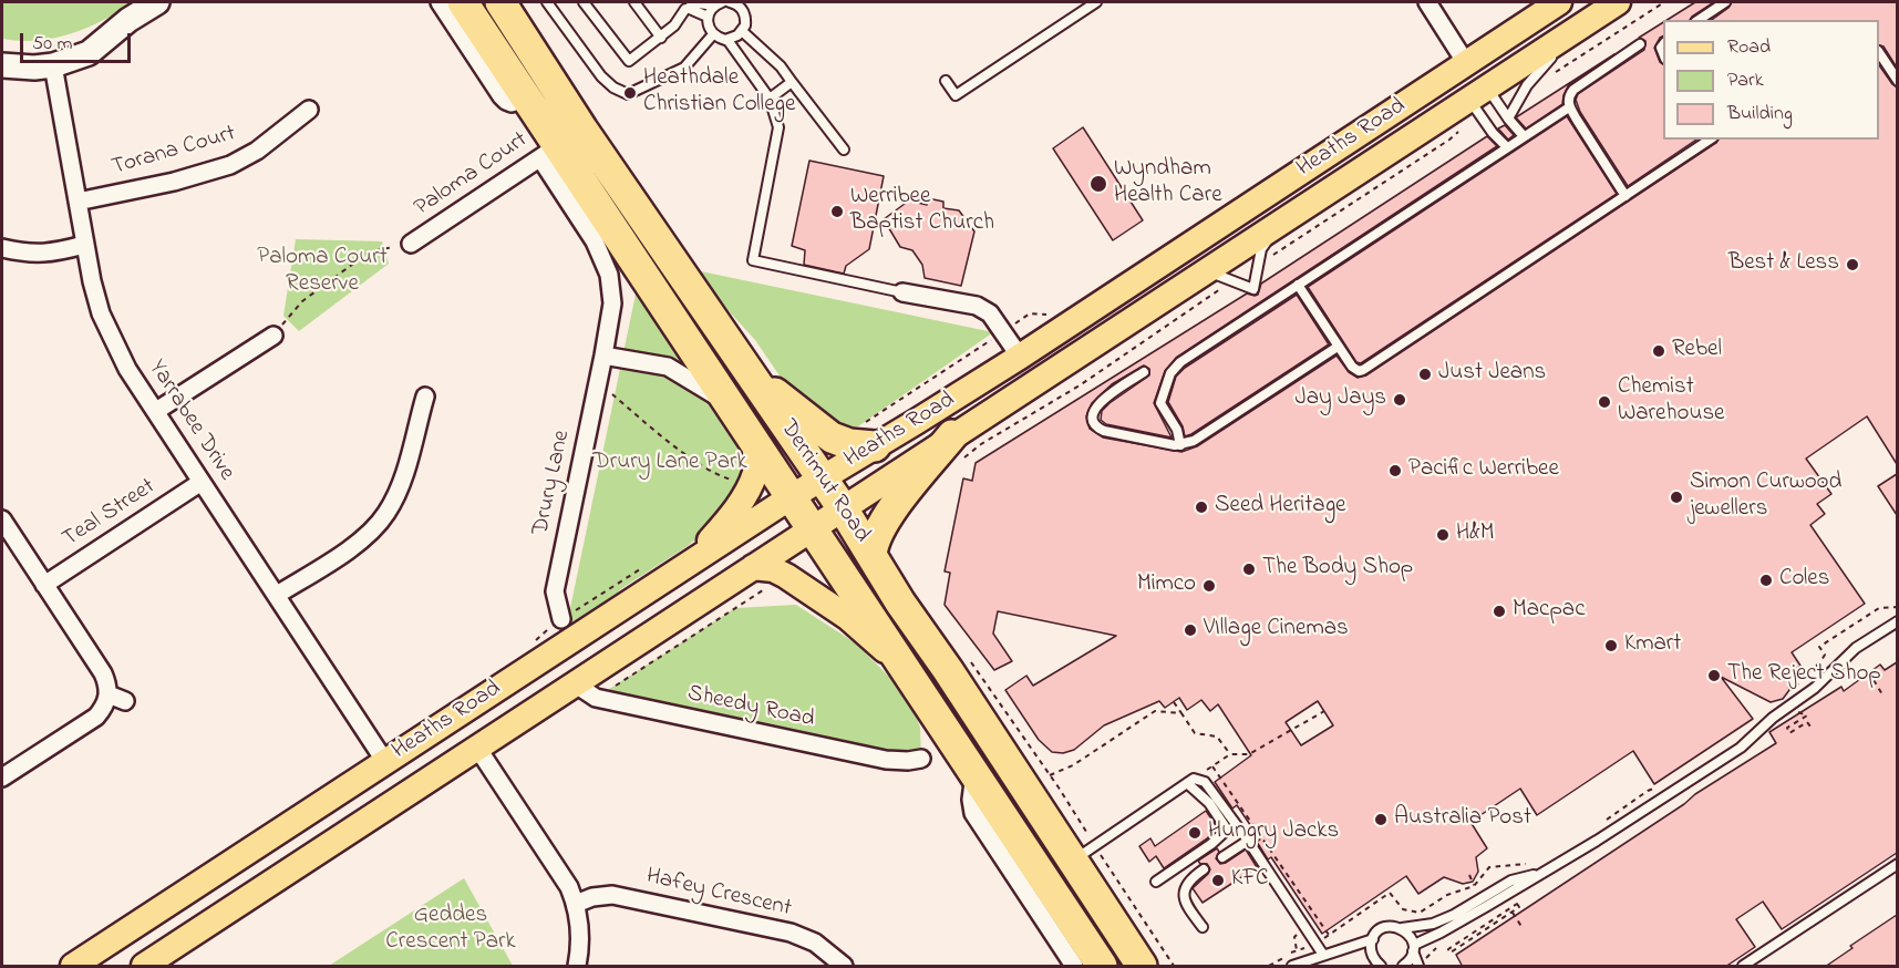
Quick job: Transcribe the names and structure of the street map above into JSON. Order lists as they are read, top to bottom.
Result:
{
  "streets": {
    "highway": ["Derrimut Road"],
    "main road": ["Heaths Road"],
    "street": [
      "Torana Court",
      "Paloma Court",
      "Yarrabee Drive",
      "Drury Lane",
      "Teal Street",
      "Sheedy Road",
      "Hafey Crescent"
    ]
  },
  "crossings": [
    ["Heaths Road", "Yarrabee Drive"],
    ["Heaths Road", "Derrimut Road"],
    ["Heaths Road", "Sheedy Road"],
    ["Torana Court", "Yarrabee Drive"],
    ["Paloma Court", "Derrimut Road"],
    ["Paloma Court", "Drury Lane"],
    ["Yarrabee Drive", "Teal Street"],
    ["Derrimut Road", "Drury Lane"]
  ],
  "parks": ["Paloma Court Reserve", "Drury Lane Park", "Geddes Crescent Park"],
  "places": [
    "Heathdale Christian College",
    "Wyndham Health Care",
    "Werribee Baptist Church",
    "Best & Less",
    "Rebel",
    "Just Jeans",
    "Jay Jays",
    "Chemist Warehouse",
    "Pacific Werribee",
    "Simon Curwood jewellers",
    "Seed Heritage",
    "H&M",
    "The Body Shop",
    "Coles",
    "Mimco",
    "Macpac",
    "VIllage Cinemas",
    "Kmart",
    "The Reject Shop",
    "Australia Post",
    "Hungry Jacks",
    "KFC"
  ],
  "legend": ["Road", "Park", "Building"],
  "scale_bar": "50 m"
}
